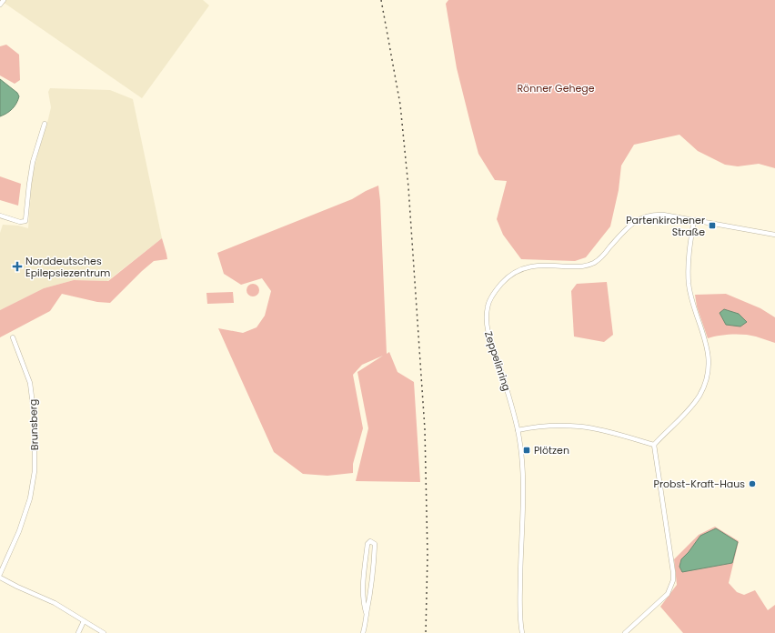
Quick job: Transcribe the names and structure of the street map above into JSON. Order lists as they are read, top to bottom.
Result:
{
  "streets": {
    "street": ["Zeppelinring", "Brunsberg"]
  },
  "parks": ["Rönner Gehege"],
  "places": {
    "transit": ["Partenkirchener Straße", "Plötzen"],
    "health": ["Norddeutsches Epilepsiezentrum"],
    "other": ["Probst-Kraft-Haus"]
  }
}
